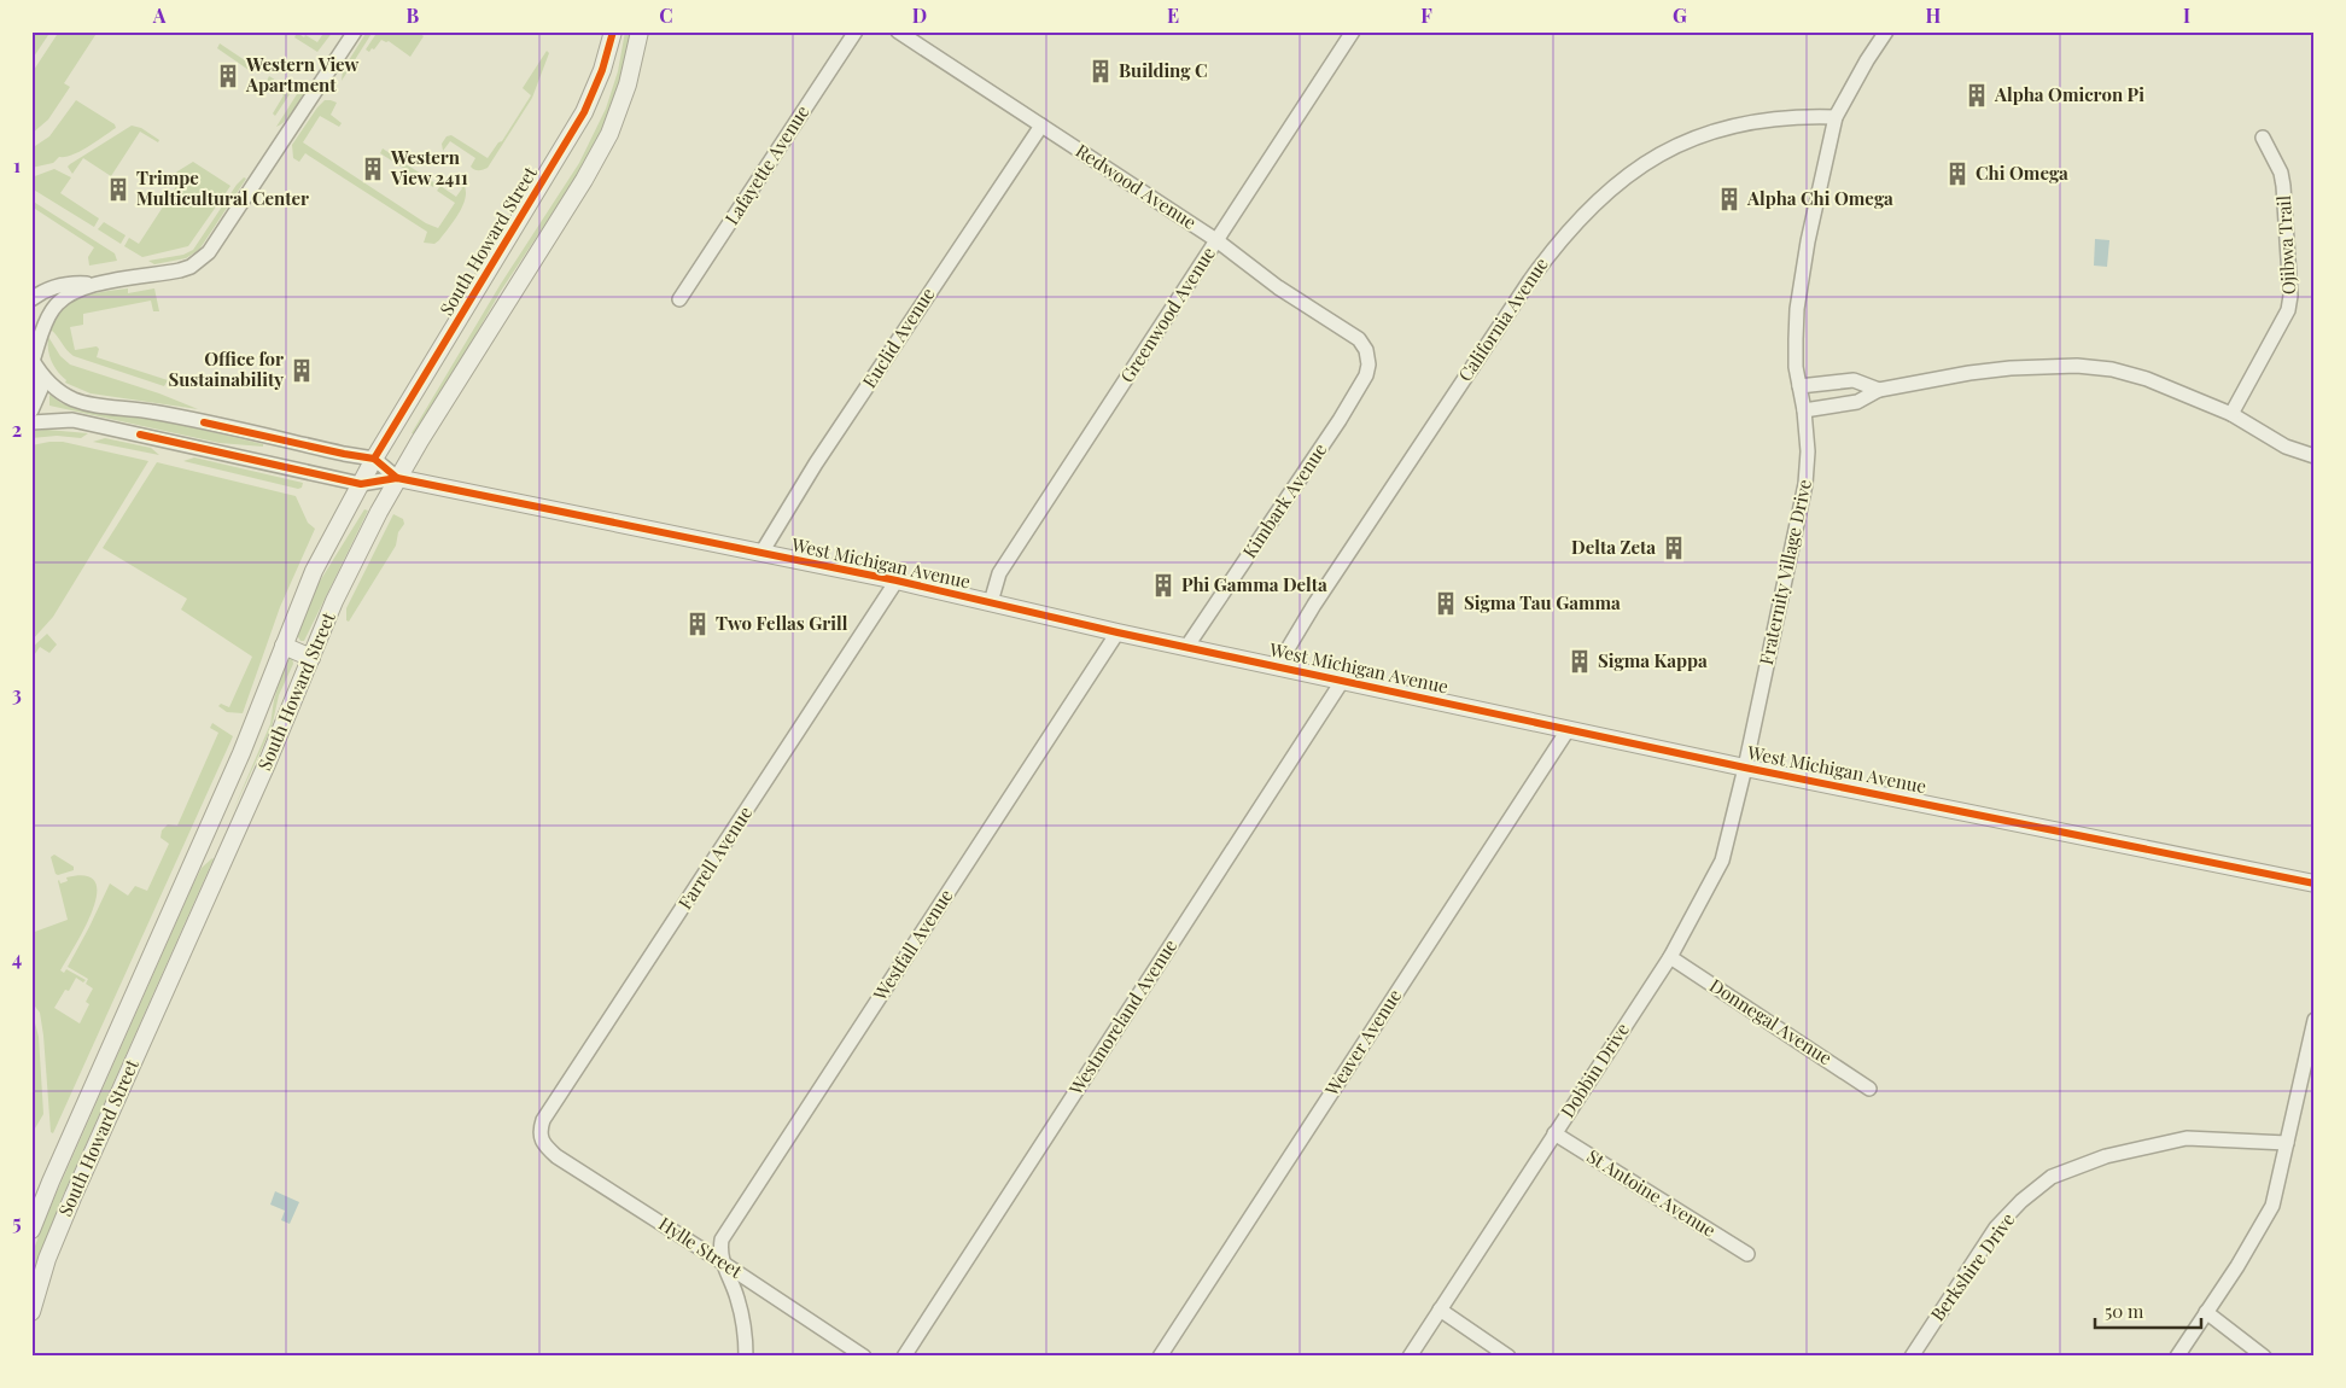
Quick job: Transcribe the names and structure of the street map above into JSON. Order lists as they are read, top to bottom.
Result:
{
  "streets": {
    "street": [
      "Lafayette Avenue",
      "Redwood Avenue",
      "South Howard Street",
      "Ojibwa Trail",
      "Greenwood Avenue",
      "California Avenue",
      "Euclid Avenue",
      "Kimbark Avenue",
      "West Michigan Avenue",
      "Fraternity Village Drive",
      "Farrell Avenue",
      "Westfall Avenue",
      "Westmoreland Avenue",
      "Donnegal Avenue",
      "Weaver Avenue",
      "Dobbin Drive",
      "St Antoine Avenue",
      "Hylle Street",
      "Berkshire Drive"
    ]
  },
  "crossings": [
    ["Redwood Avenue", "Greenwood Avenue"],
    ["Redwood Avenue", "Euclid Avenue"],
    ["Redwood Avenue", "Kimbark Avenue"],
    ["South Howard Street", "West Michigan Avenue"],
    ["Greenwood Avenue", "West Michigan Avenue"],
    ["California Avenue", "West Michigan Avenue"],
    ["California Avenue", "Fraternity Village Drive"],
    ["Euclid Avenue", "West Michigan Avenue"],
    ["Kimbark Avenue", "West Michigan Avenue"],
    ["West Michigan Avenue", "Fraternity Village Drive"],
    ["West Michigan Avenue", "Farrell Avenue"],
    ["West Michigan Avenue", "Westfall Avenue"],
    ["West Michigan Avenue", "Westmoreland Avenue"],
    ["West Michigan Avenue", "Weaver Avenue"],
    ["West Michigan Avenue", "Dobbin Drive"],
    ["Fraternity Village Drive", "Dobbin Drive"],
    ["Farrell Avenue", "Hylle Street"],
    ["Westfall Avenue", "Hylle Street"],
    ["Donnegal Avenue", "Dobbin Drive"],
    ["Dobbin Drive", "St Antoine Avenue"]
  ],
  "places": {
    "building": [
      "Building C",
      "Western View Apartment",
      "Alpha Omicron Pi",
      "Western View 2411",
      "Chi Omega",
      "Trimpe Multicultural Center",
      "Alpha Chi Omega",
      "Office for Sustainability",
      "Delta Zeta",
      "Phi Gamma Delta",
      "Sigma Tau Gamma",
      "Two Fellas Grill",
      "Sigma Kappa"
    ]
  },
  "scale_bar": "50 m",
  "grid": {
    "columns": [
      "A",
      "B",
      "C",
      "D",
      "E",
      "F",
      "G",
      "H",
      "I"
    ],
    "rows": [
      "1",
      "2",
      "3",
      "4",
      "5"
    ]
  }
}
